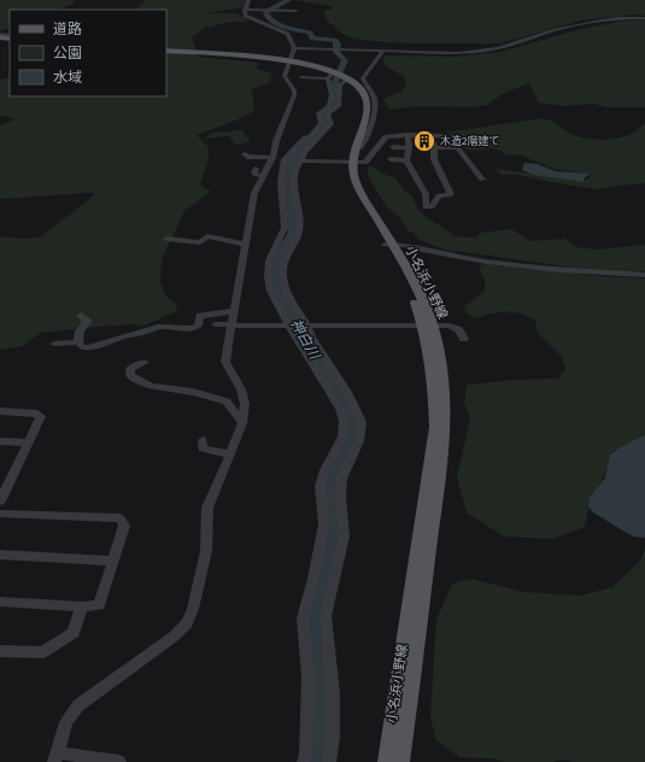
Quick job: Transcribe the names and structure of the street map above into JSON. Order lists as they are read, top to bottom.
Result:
{
  "streets": {
    "main road": ["小名浜小野線"]
  },
  "water": ["神白川"],
  "places": {
    "building": ["木造2階建て"]
  },
  "legend": ["道路", "公園", "水域"]
}
